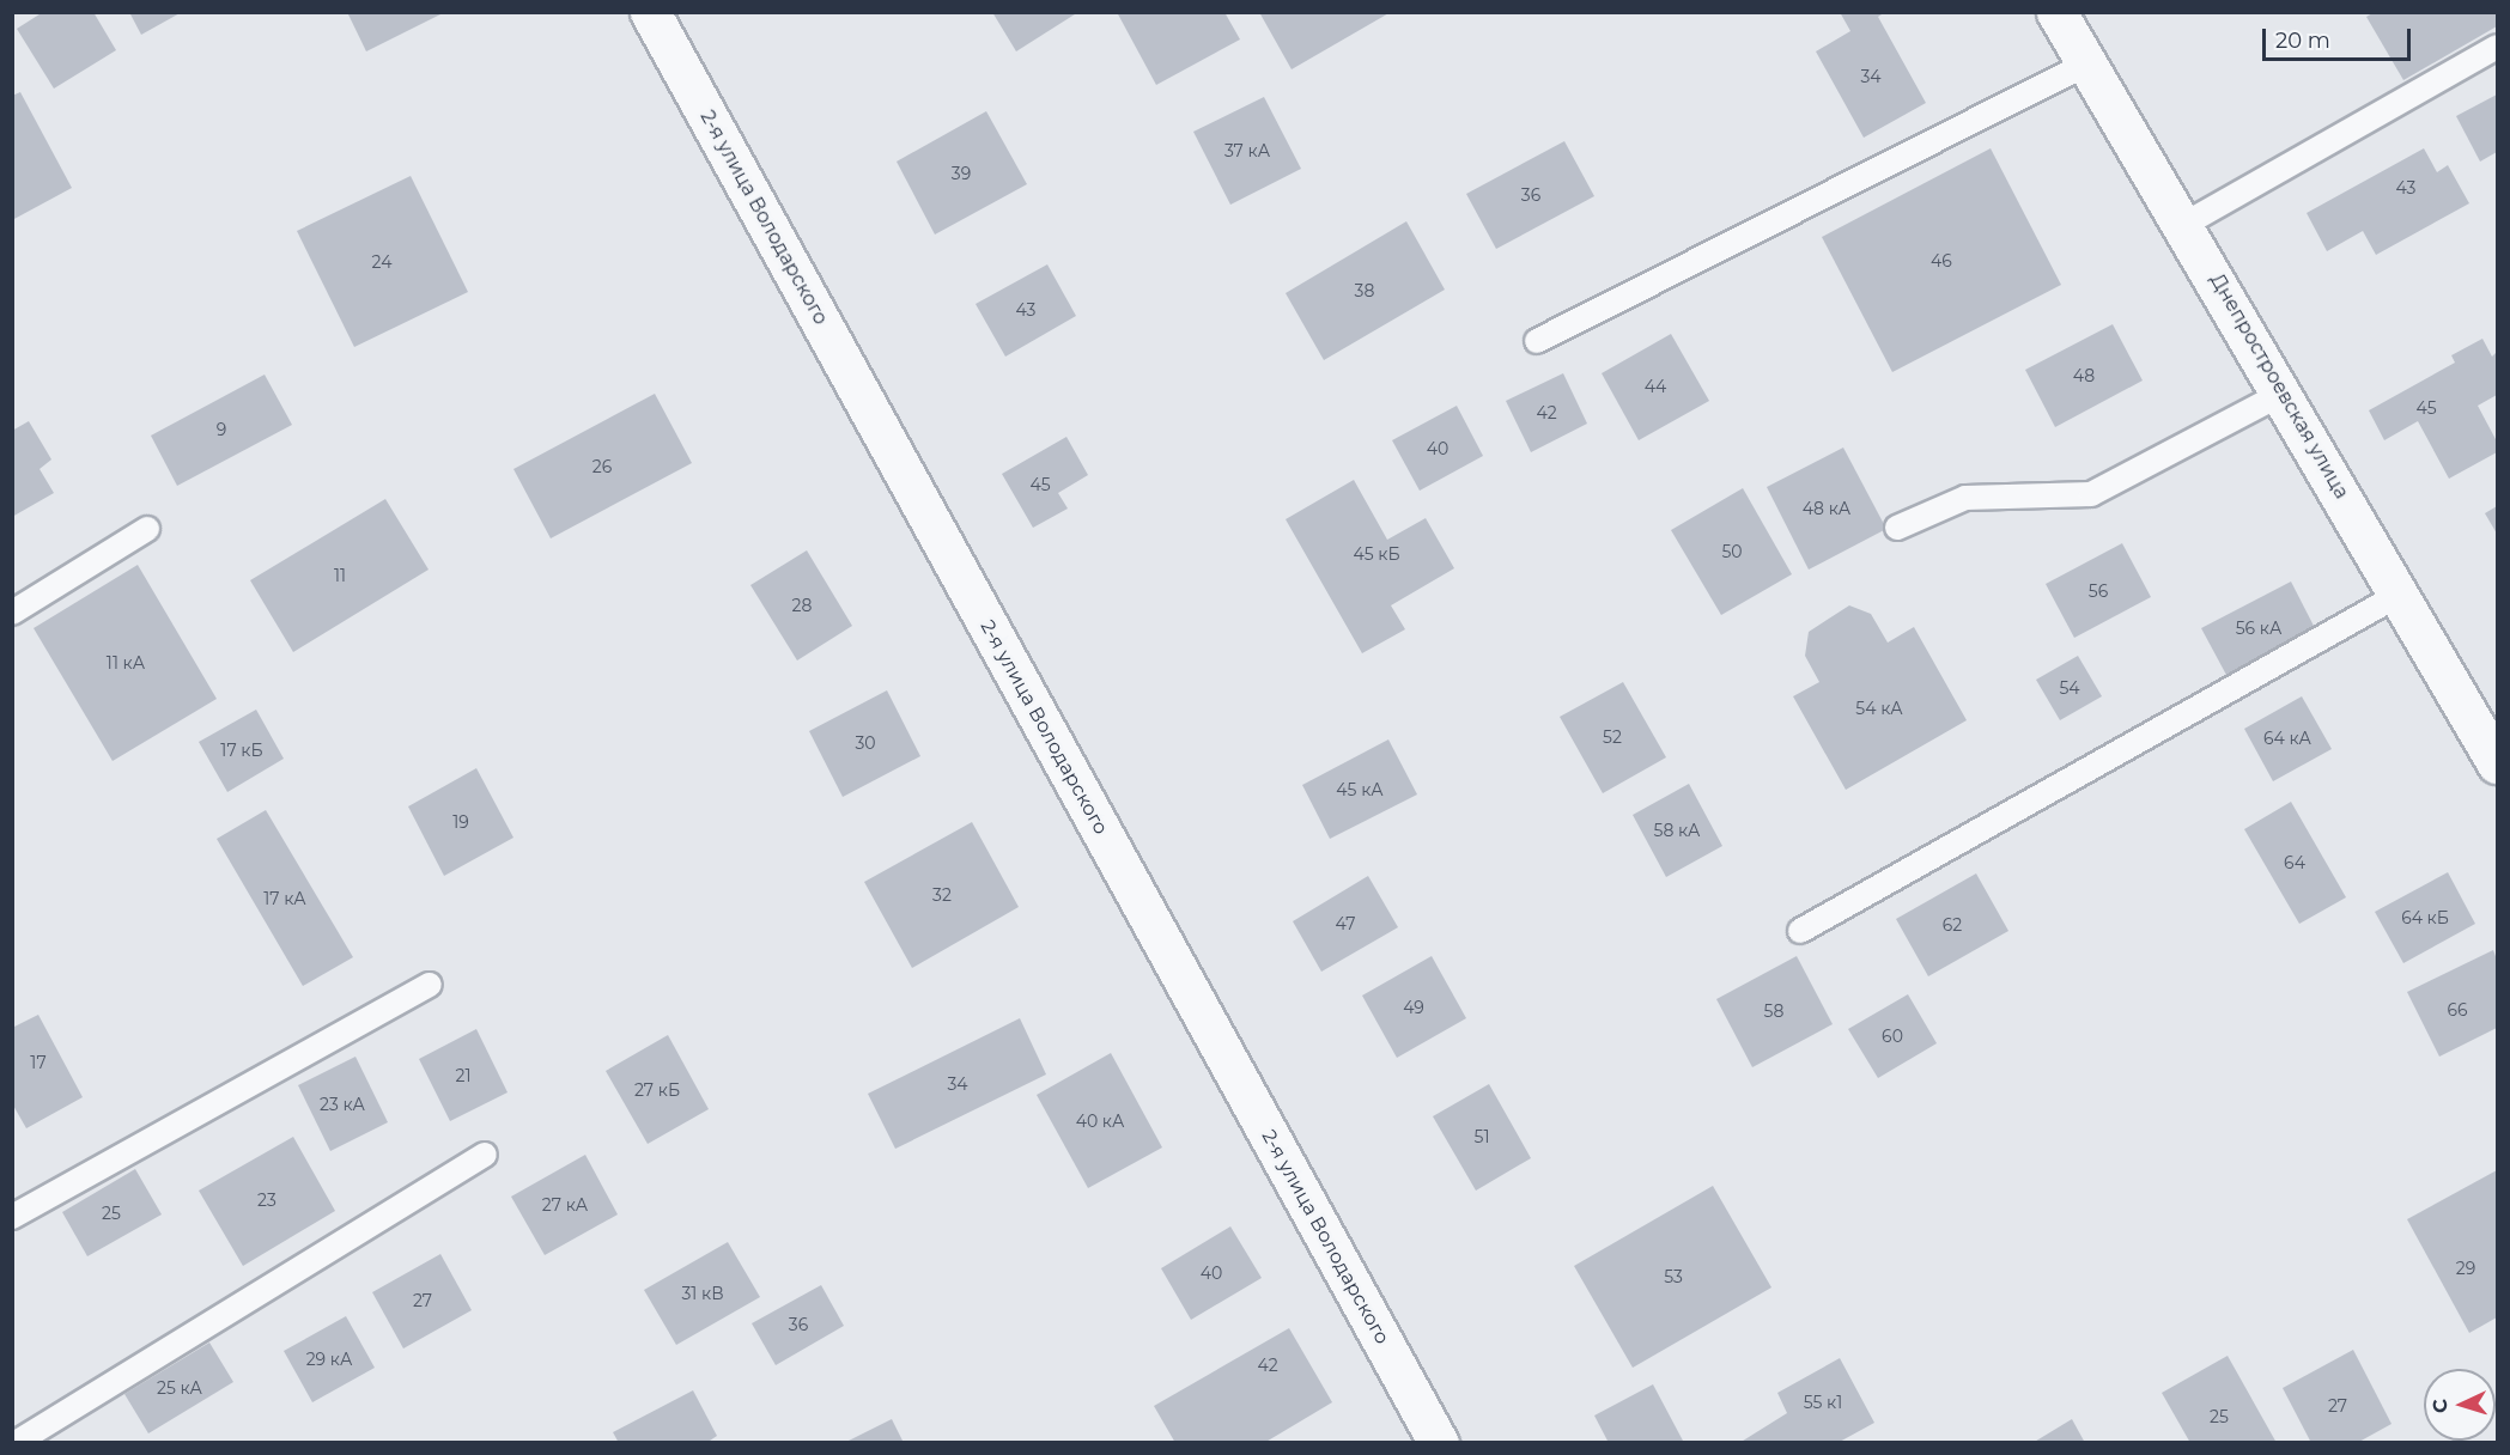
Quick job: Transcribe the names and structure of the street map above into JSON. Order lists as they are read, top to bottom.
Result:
{
  "streets": {
    "street": ["2-я улица Володарского", "Днепростроевская улица"]
  },
  "house_numbers": [
    "34",
    "37 кА",
    "39",
    "43",
    "36",
    "46",
    "24",
    "38",
    "43",
    "48",
    "44",
    "45",
    "42",
    "9",
    "40",
    "26",
    "45",
    "48 кА",
    "50",
    "45 кБ",
    "11",
    "56",
    "28",
    "56 кА",
    "11 кА",
    "54",
    "54 кА",
    "52",
    "64 кА",
    "30",
    "17 кБ",
    "45 кА",
    "19",
    "58 кА",
    "64",
    "32",
    "17 кА",
    "64 кБ",
    "47",
    "62",
    "49",
    "66",
    "58",
    "60",
    "17",
    "21",
    "34",
    "27 кБ",
    "23 кА",
    "40 кА",
    "51",
    "23",
    "27 кА",
    "25",
    "29",
    "40",
    "53",
    "31 кВ",
    "27",
    "36",
    "29 кА",
    "42",
    "25 кА",
    "55 к1",
    "27",
    "25"
  ],
  "scale_bar": "20 m",
  "north": "left"
}
